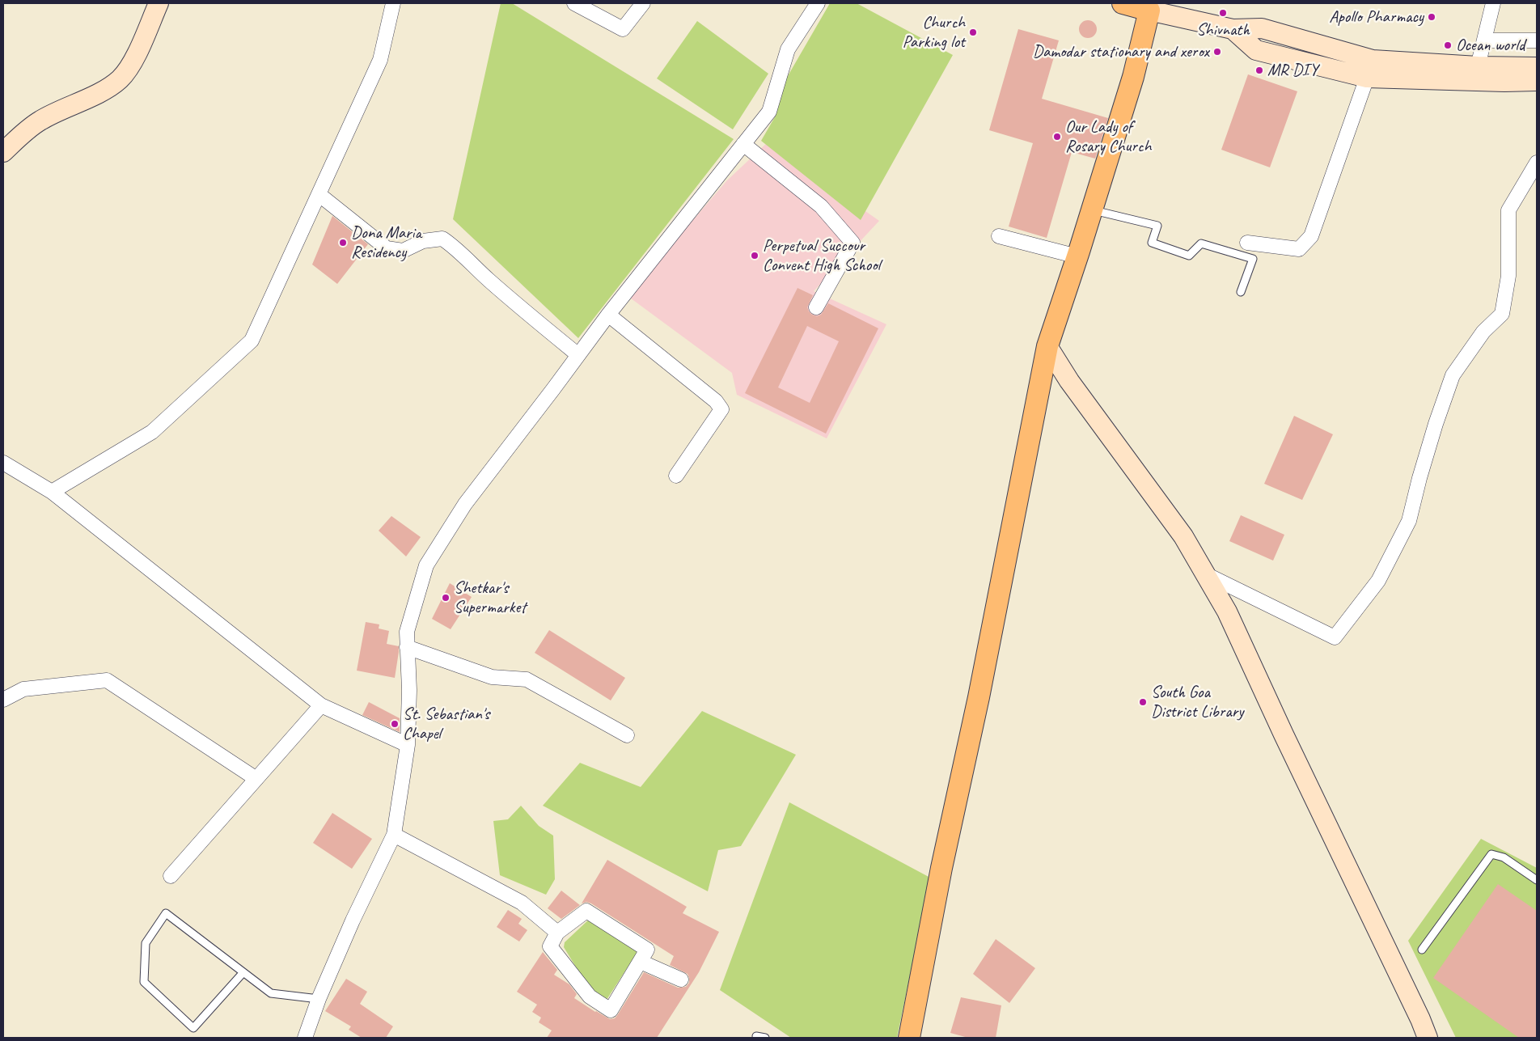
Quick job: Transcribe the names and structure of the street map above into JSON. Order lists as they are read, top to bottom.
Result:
{
  "places": [
    "Shivnath",
    "Apollo Pharmacy",
    "Church Parking lot",
    "Ocean world",
    "Damodar stationary and xerox",
    "MR DIY",
    "Our Lady of Rosary Church",
    "Dona Maria Residency",
    "Perpetual Succour Convent High School",
    "Shetkar's Supermarket",
    "South Goa District Library",
    "St. Sebastian's Chapel"
  ]
}
